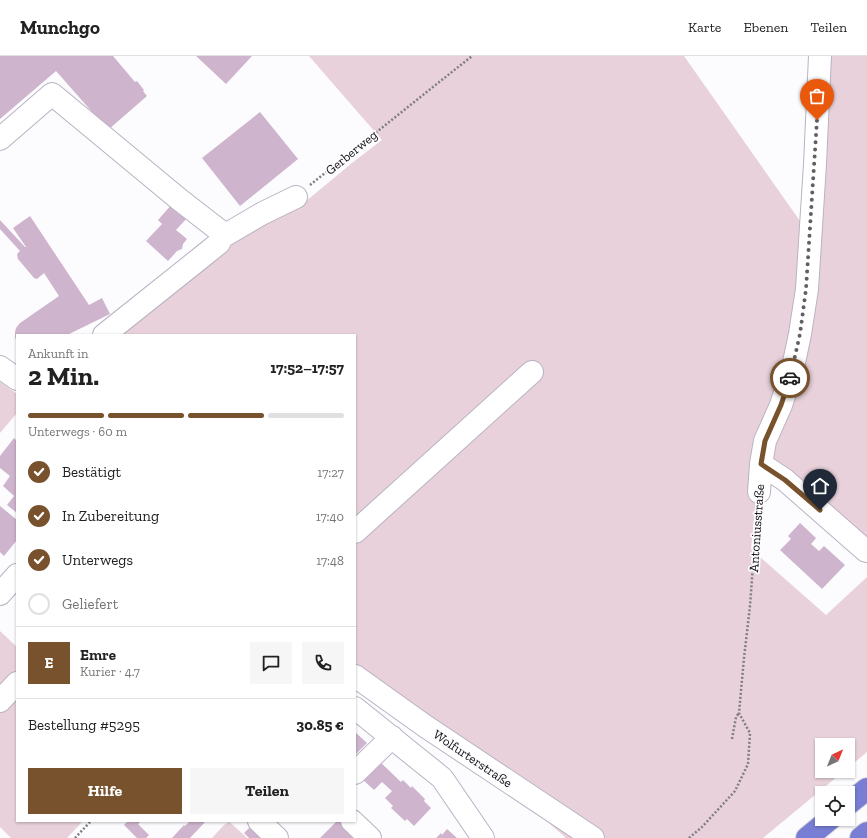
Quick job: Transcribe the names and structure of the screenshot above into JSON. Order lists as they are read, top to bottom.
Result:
{
  "streets": {
    "street": ["Antoniusstraße", "Wolfurterstraße"],
    "path": ["Gerberweg"]
  },
  "north": "top right",
  "page": {
    "header": "Munchgo",
    "nav": ["Karte", "Ebenen", "Teilen"],
    "heading": ["2 Min.", "Ankunft in", "17:52–17:57"],
    "panel": [
      "Emre",
      "Kurier · 4.7",
      "Bestellung #5295",
      "30.85 €"
    ],
    "bar": "Unterwegs · 60 m",
    "list": [
      ["Bestätigt", "17:27"],
      ["In Zubereitung", "17:40"],
      ["Unterwegs", "17:48"],
      "Geliefert"
    ],
    "round": "E",
    "buttons": ["Hilfe", "Teilen"]
  }
}
